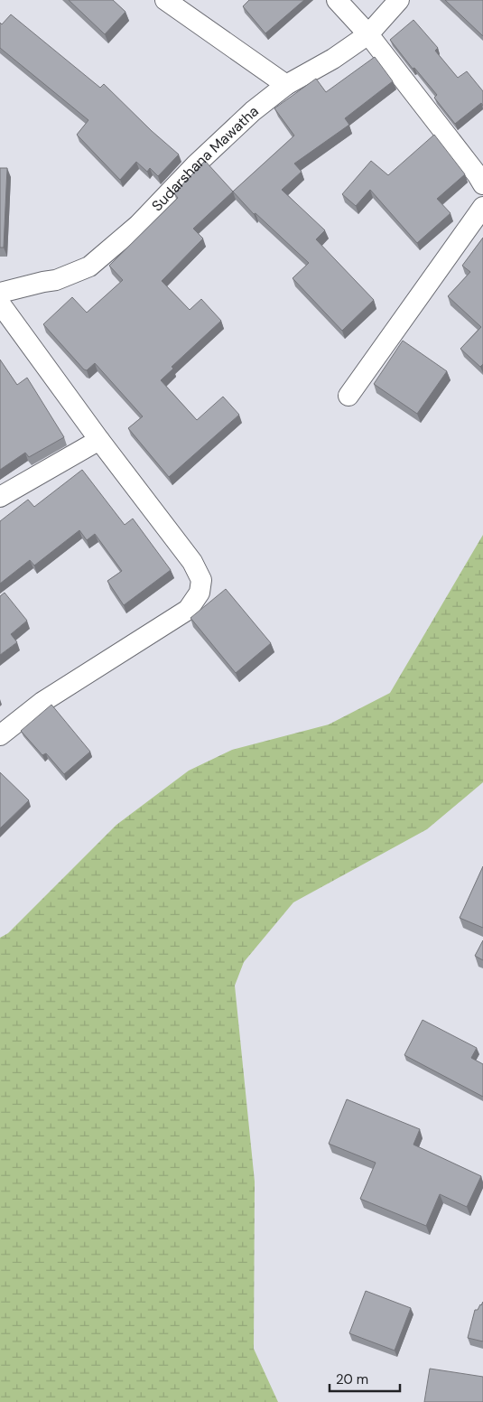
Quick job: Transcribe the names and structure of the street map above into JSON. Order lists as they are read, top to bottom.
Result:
{
  "streets": {
    "street": ["Sudarshana Mawatha"]
  },
  "scale_bar": "20 m"
}
